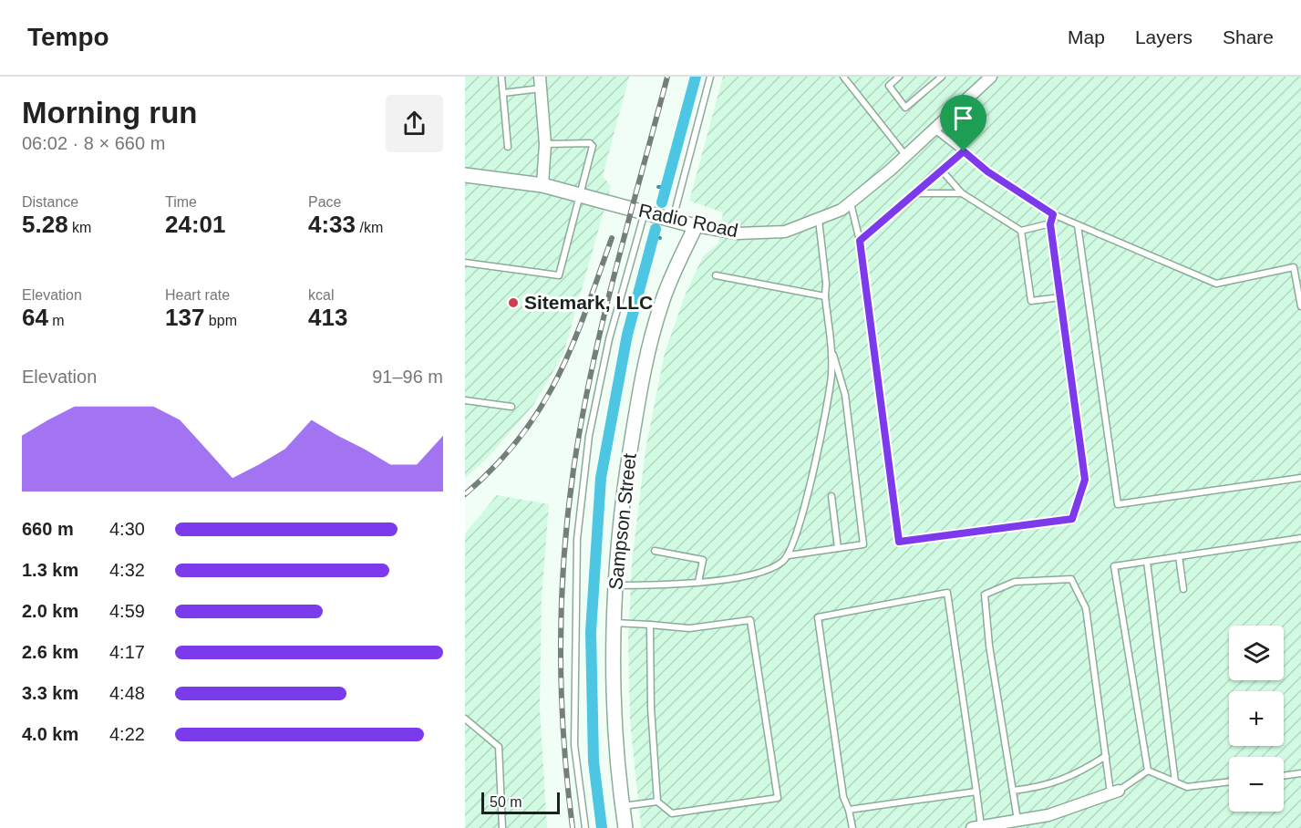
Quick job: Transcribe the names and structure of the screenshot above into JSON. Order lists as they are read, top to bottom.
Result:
{
  "streets": {
    "street": ["Radio Road", "Sampson Street"]
  },
  "crossings": [
    ["Radio Road", "Sampson Street"]
  ],
  "places": ["Sitemark, LLC"],
  "scale_bar": "50 m",
  "page": {
    "header": "Tempo",
    "nav": ["Map", "Layers", "Share"],
    "heading": ["Morning run", "06:02 · 8 × 660 m"],
    "stats": [
      ["Distance", "5.28 km"],
      ["Time", "24:01"],
      ["Pace", "4:33 /km"],
      ["Elevation", "64 m"],
      ["Heart rate", "137 bpm"],
      ["kcal", "413"]
    ],
    "chart": ["Elevation", "91–96 m"],
    "list": [
      {
        "name": "660 m",
        "note": "4:30"
      },
      {
        "name": "1.3 km",
        "note": "4:32"
      },
      {
        "name": "2.0 km",
        "note": "4:59"
      },
      {
        "name": "2.6 km",
        "note": "4:17"
      },
      {
        "name": "3.3 km",
        "note": "4:48"
      },
      {
        "name": "4.0 km",
        "note": "4:22"
      }
    ],
    "map_buttons": ["+", "−"],
    "scale": "50 m"
  }
}
